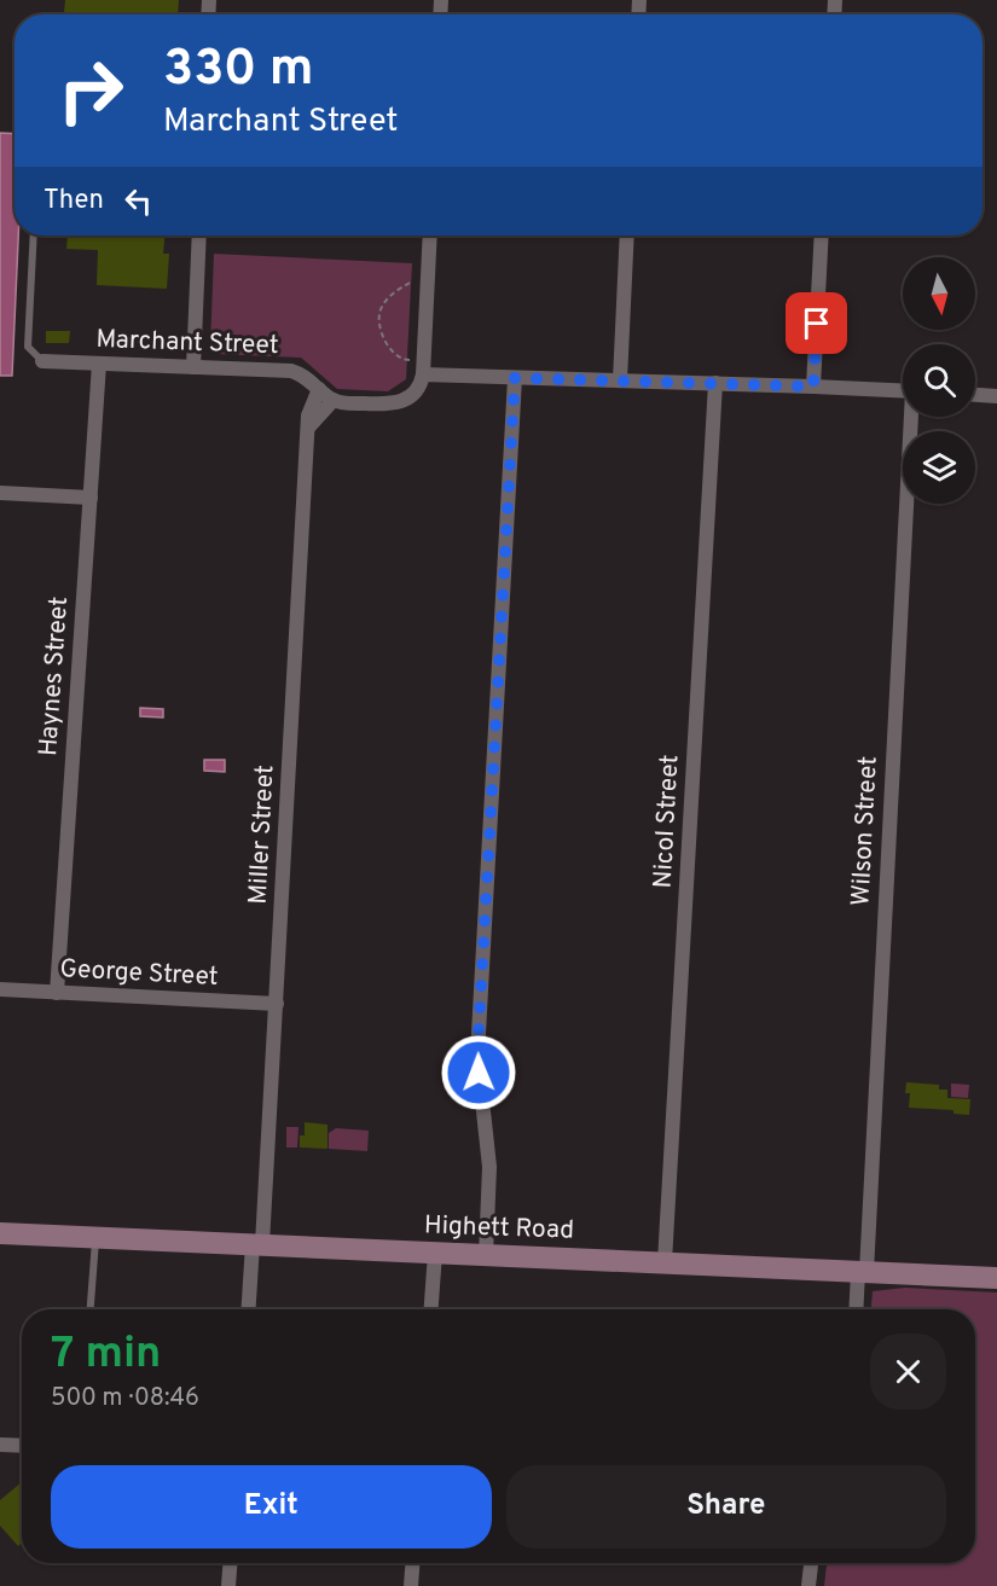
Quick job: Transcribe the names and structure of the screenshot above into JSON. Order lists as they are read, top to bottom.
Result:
{
  "streets": {
    "street": [
      "Marchant Street",
      "Haynes Street",
      "Nicol Street",
      "Wilson Street",
      "Miller Street",
      "George Street",
      "Highett Road"
    ]
  },
  "crossings": [
    ["Marchant Street", "Haynes Street"],
    ["Marchant Street", "Miller Street"],
    ["Haynes Street", "George Street"],
    ["Nicol Street", "Highett Road"],
    ["Wilson Street", "Highett Road"],
    ["Miller Street", "George Street"],
    ["Miller Street", "Highett Road"]
  ],
  "north": "bottom",
  "page": {
    "turn": ["330 m", "Marchant Street"],
    "then": "Then",
    "heading": ["7 min", "500 m · 08:46"],
    "buttons": ["Exit", "Share"]
  }
}
